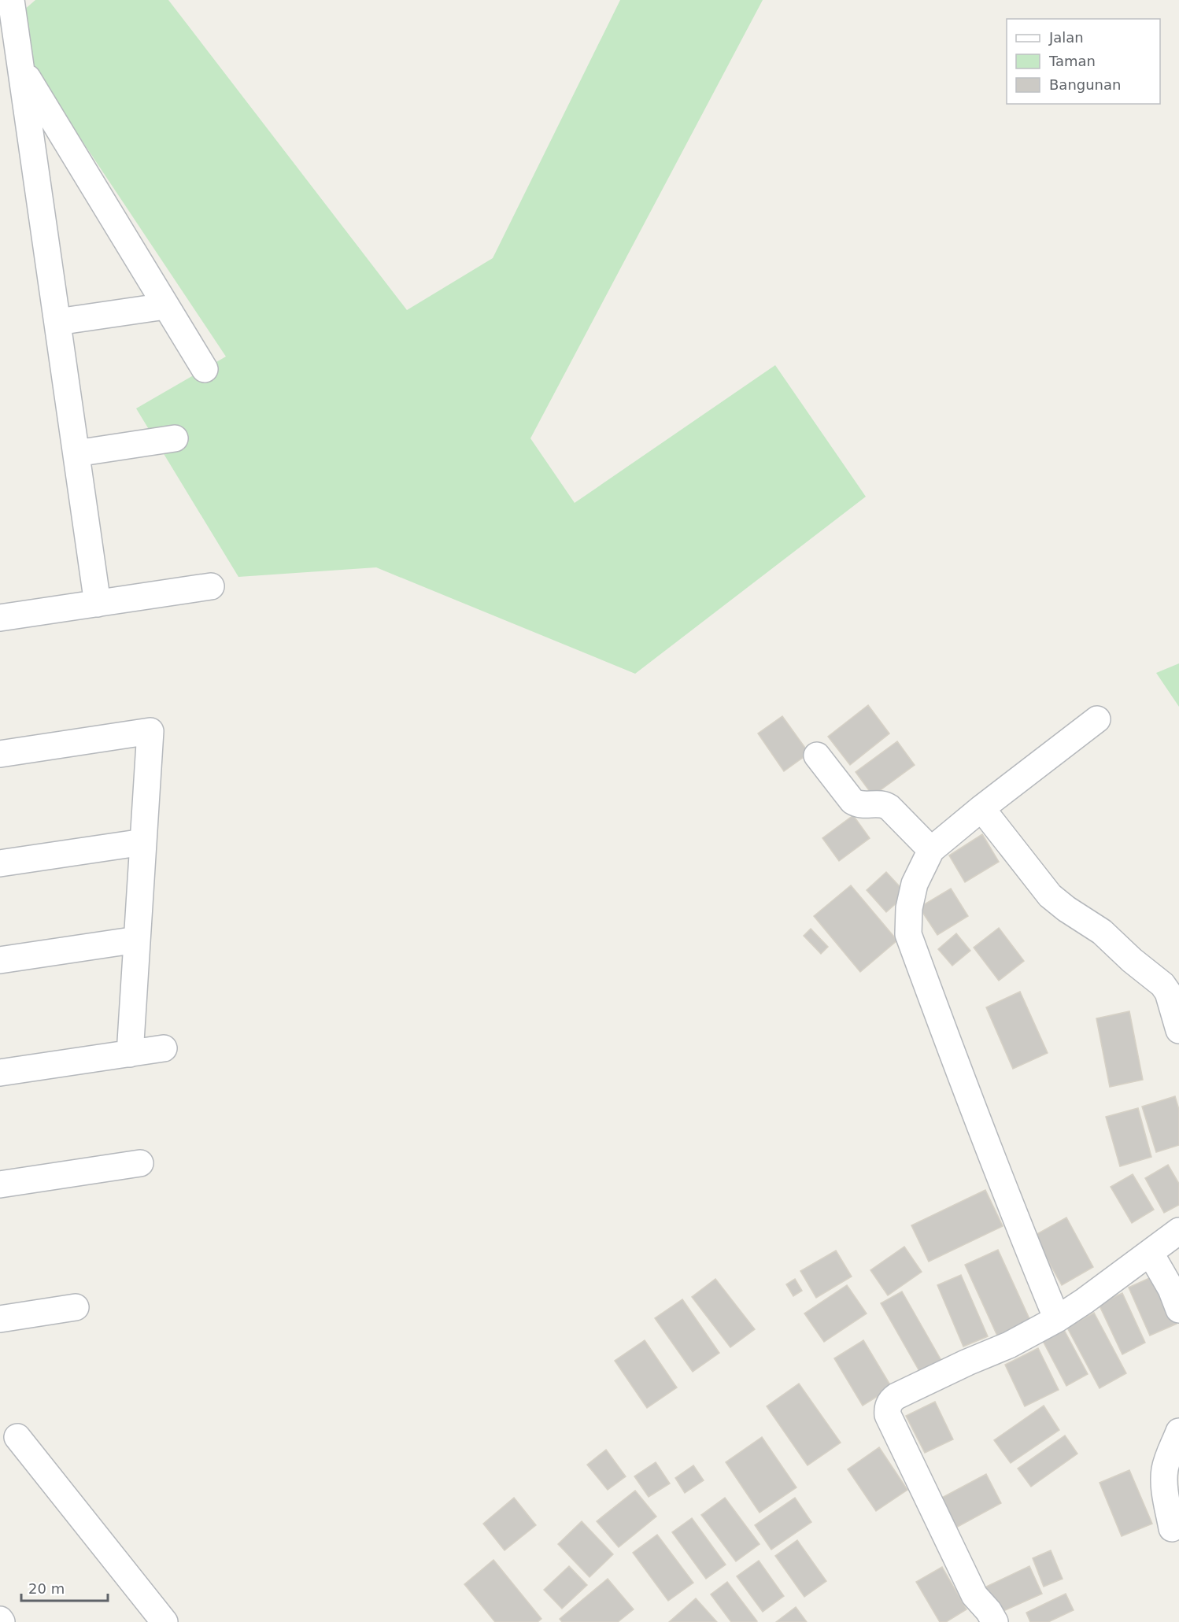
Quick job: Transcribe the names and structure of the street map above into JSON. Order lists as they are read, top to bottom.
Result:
{
  "legend": ["Jalan", "Taman", "Bangunan"],
  "scale_bar": "20 m"
}
